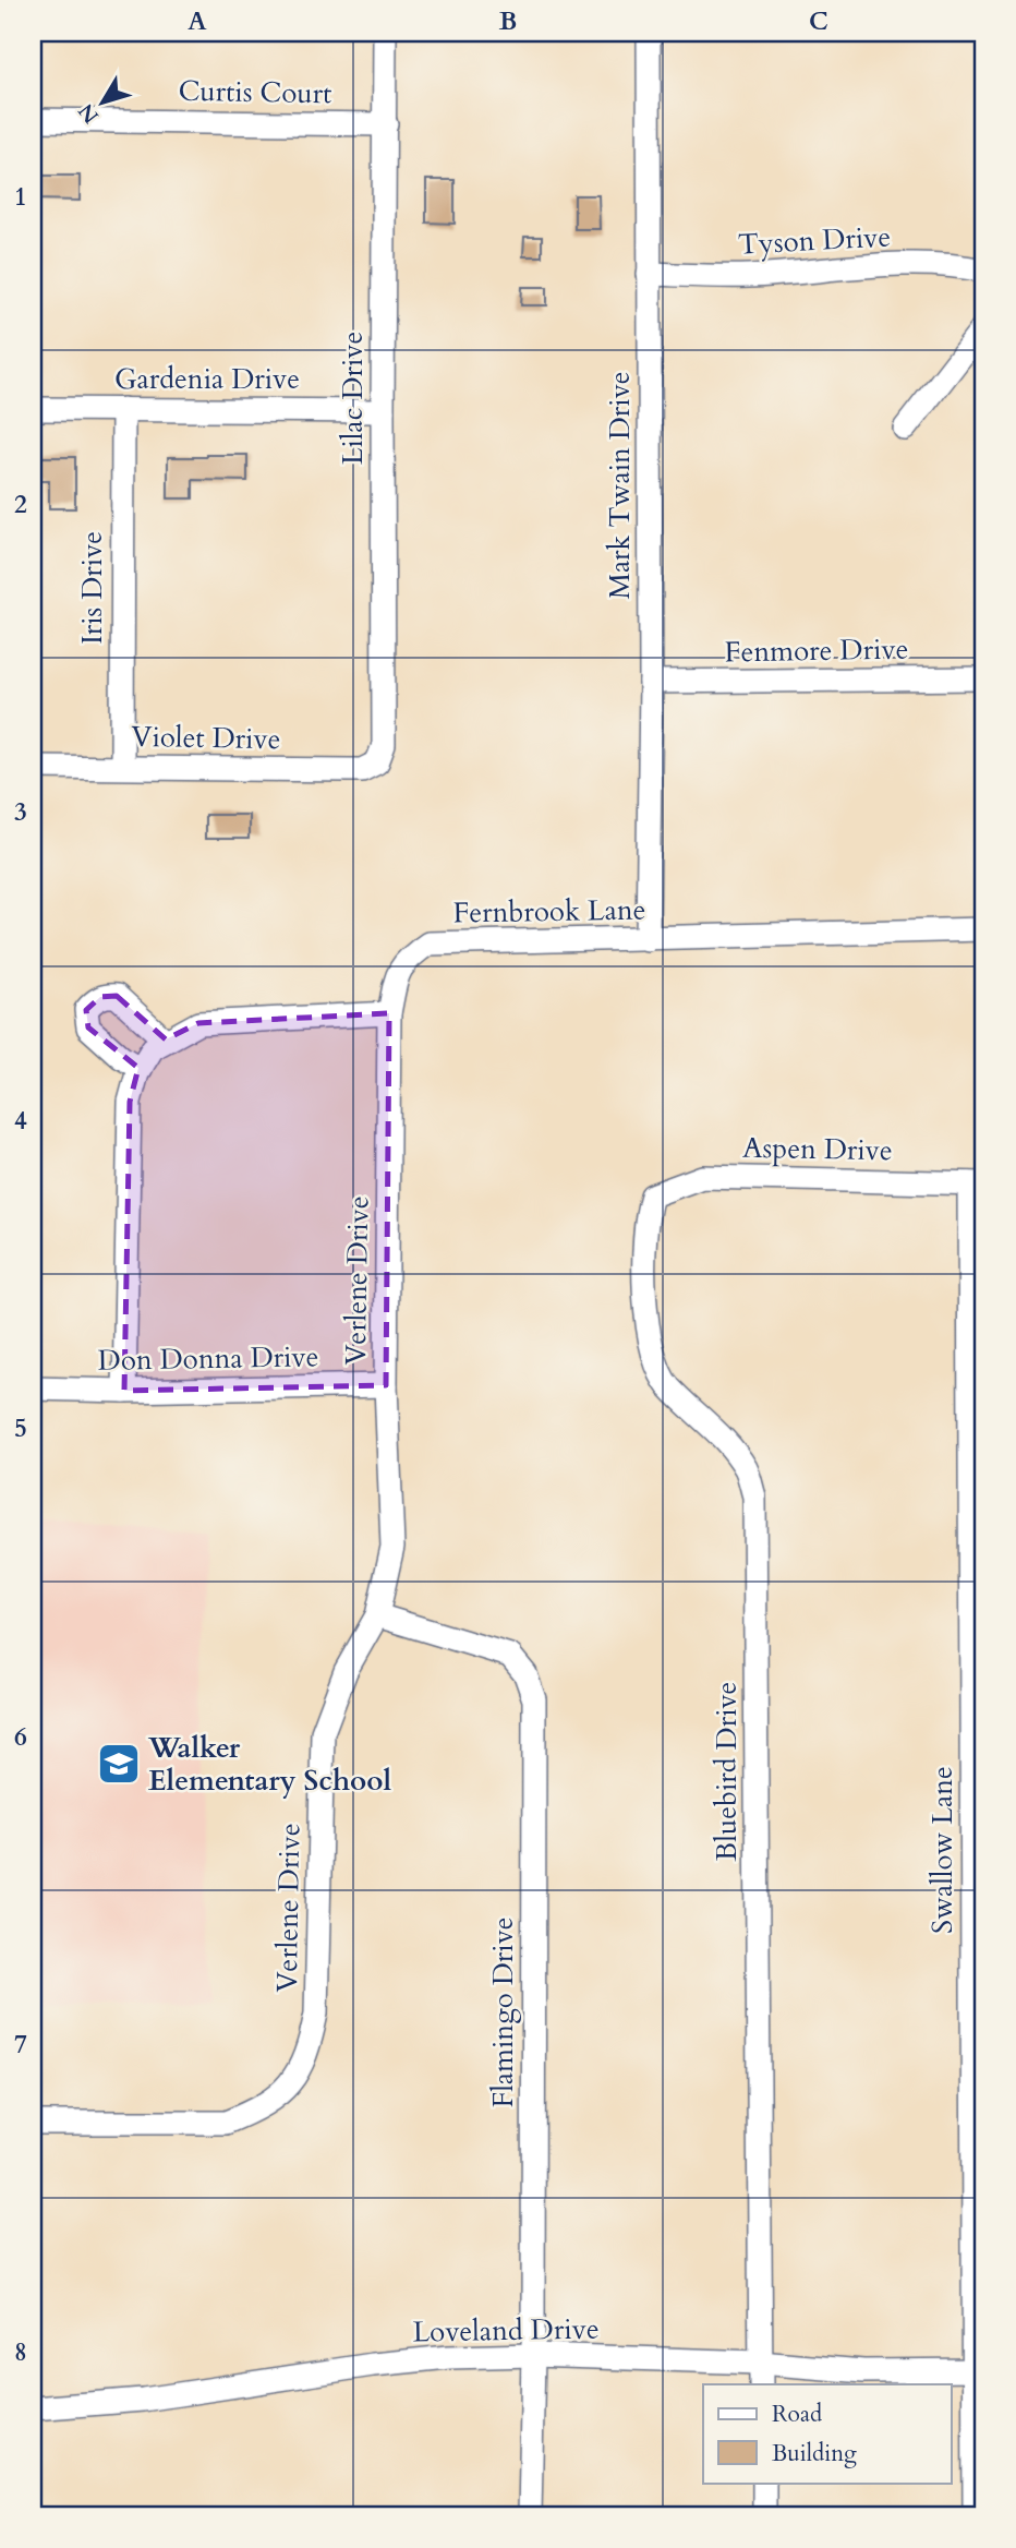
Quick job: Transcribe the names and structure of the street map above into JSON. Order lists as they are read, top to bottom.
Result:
{
  "streets": {
    "street": [
      "Curtis Court",
      "Tyson Drive",
      "Gardenia Drive",
      "Lilac Drive",
      "Mark Twain Drive",
      "Iris Drive",
      "Fenmore Drive",
      "Violet Drive",
      "Fernbrook Lane",
      "Aspen Drive",
      "Verlene Drive",
      "Don Donna Drive",
      "Bluebird Drive",
      "Swallow Lane",
      "Flamingo Drive",
      "Loveland Drive"
    ]
  },
  "crossings": [
    ["Curtis Court", "Lilac Drive"],
    ["Tyson Drive", "Mark Twain Drive"],
    ["Gardenia Drive", "Lilac Drive"],
    ["Gardenia Drive", "Iris Drive"],
    ["Lilac Drive", "Violet Drive"],
    ["Mark Twain Drive", "Fenmore Drive"],
    ["Mark Twain Drive", "Fernbrook Lane"],
    ["Iris Drive", "Violet Drive"],
    ["Fernbrook Lane", "Verlene Drive"],
    ["Aspen Drive", "Bluebird Drive"],
    ["Aspen Drive", "Swallow Lane"],
    ["Verlene Drive", "Don Donna Drive"],
    ["Verlene Drive", "Flamingo Drive"],
    ["Bluebird Drive", "Loveland Drive"],
    ["Swallow Lane", "Loveland Drive"],
    ["Flamingo Drive", "Loveland Drive"]
  ],
  "places": {
    "school or university": ["Walker Elementary School"]
  },
  "legend": ["Road", "Building"],
  "north": "bottom left",
  "grid": {
    "columns": ["A", "B", "C"],
    "rows": [
      "1",
      "2",
      "3",
      "4",
      "5",
      "6",
      "7",
      "8"
    ]
  }
}
